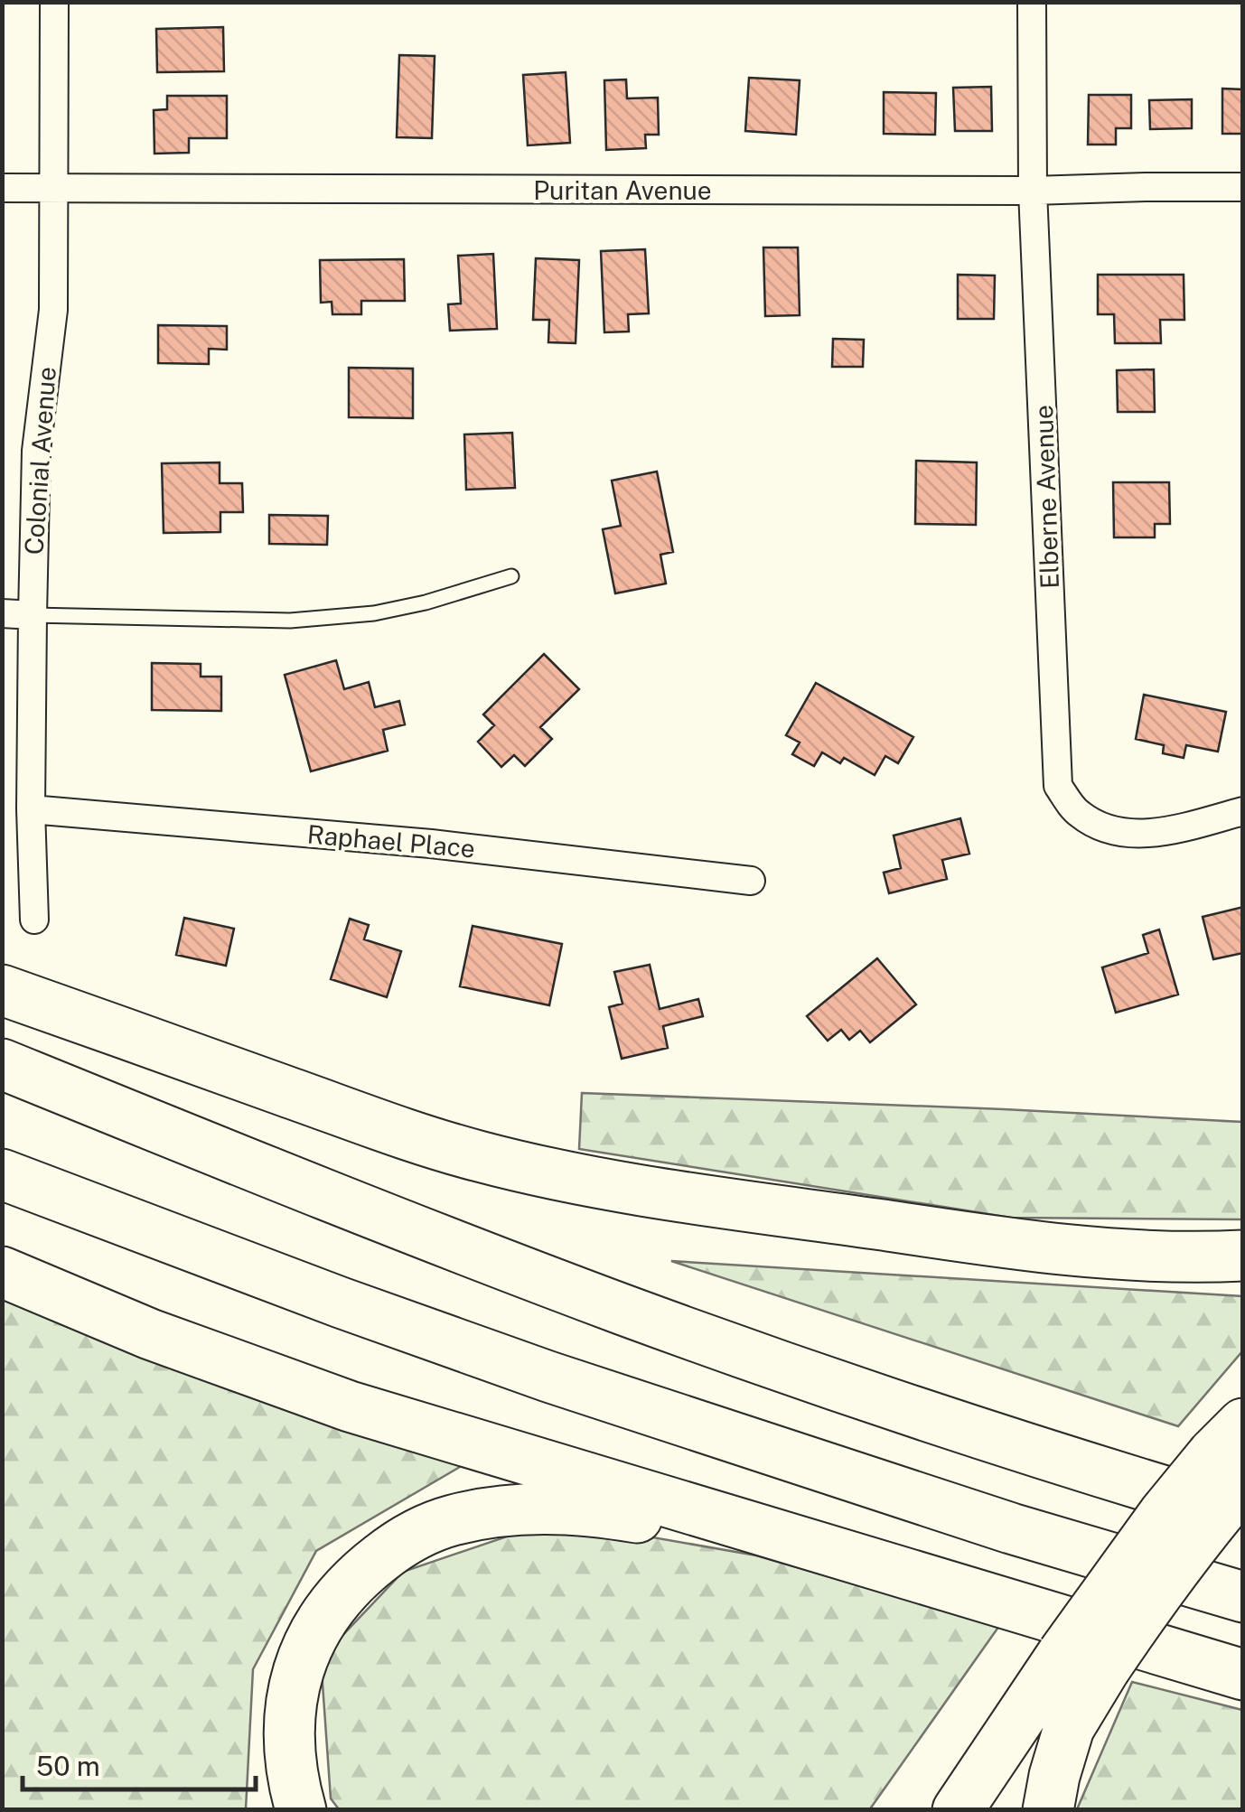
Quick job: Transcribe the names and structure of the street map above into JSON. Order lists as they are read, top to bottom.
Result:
{
  "streets": {
    "street": [
      "Puritan Avenue",
      "Colonial Avenue",
      "Elberne Avenue",
      "Raphael Place"
    ]
  },
  "crossings": [
    ["Puritan Avenue", "Colonial Avenue"],
    ["Puritan Avenue", "Elberne Avenue"],
    ["Colonial Avenue", "Raphael Place"]
  ],
  "scale_bar": "50 m"
}
